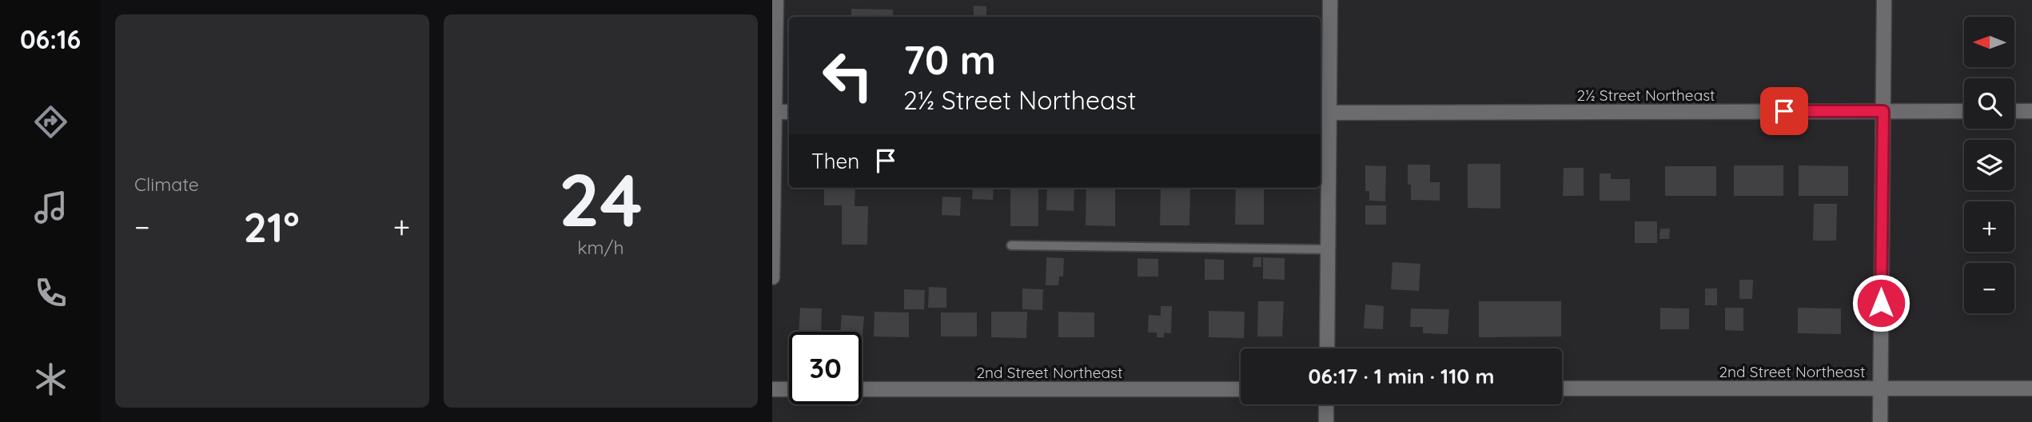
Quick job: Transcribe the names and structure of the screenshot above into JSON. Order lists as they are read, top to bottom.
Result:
{
  "streets": {
    "street": ["2½ Street Northeast", "2nd Street Northeast"]
  },
  "north": "left",
  "page": {
    "tabs": "06:16",
    "tile": [
      "Climate",
      ["24", "km/h"]
    ],
    "map_buttons": ["+", "−"],
    "turn": ["70 m", "2½ Street Northeast"],
    "then": "Then",
    "heat": ["−", "21°", "+"],
    "limit": "30",
    "trip": "06:17 · 1 min · 110 m"
  }
}
